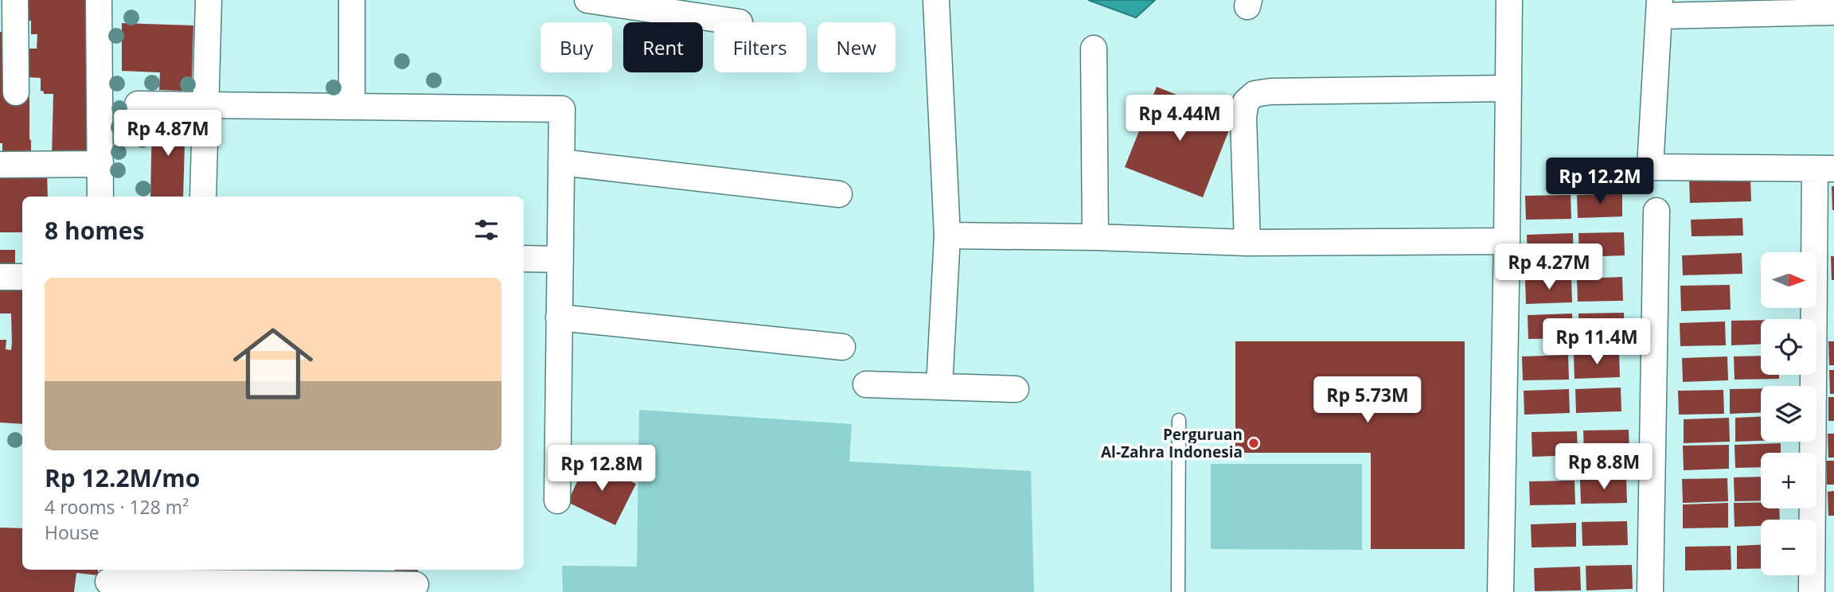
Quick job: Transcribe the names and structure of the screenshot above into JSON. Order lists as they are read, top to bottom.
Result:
{
  "places": ["Perguruan Al-Zahra Indonesia"],
  "north": "right",
  "page": {
    "chip": [
      "Buy",
      "Rent",
      "Filters",
      "New"
    ],
    "price": [
      "Rp 4.44M",
      "Rp 4.87M",
      "Rp 12.2M",
      "Rp 4.27M",
      "Rp 11.4M",
      "Rp 5.73M",
      "Rp 8.8M",
      "Rp 12.8M"
    ],
    "heading": "8 homes",
    "map_buttons": ["+", "−"],
    "list": [
      {
        "name": "Rp 12.2M/mo",
        "note": "4 rooms · 128 m² · House"
      }
    ]
  }
}
